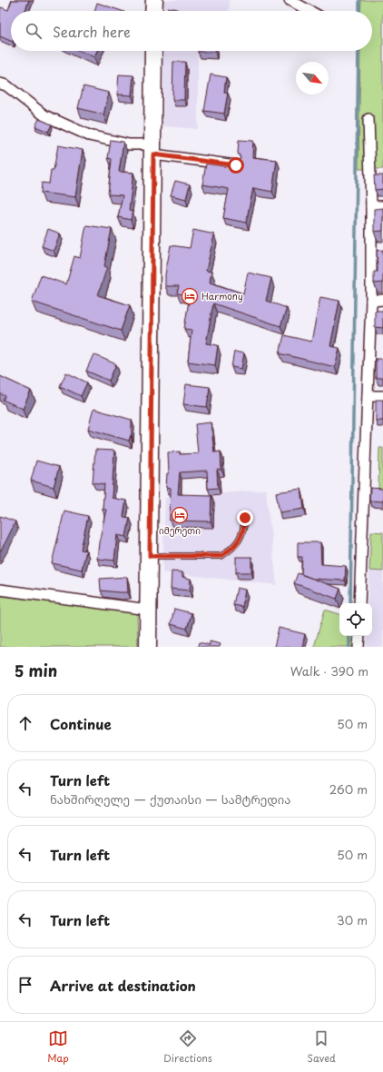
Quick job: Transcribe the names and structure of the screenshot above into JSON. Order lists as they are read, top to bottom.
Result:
{
  "places": {
    "hotel": ["Harmony", "იმერეთი"]
  },
  "north": "bottom right",
  "page": {
    "search": "Search here",
    "heading": ["5 min", "Walk · 390 m"],
    "list": [
      ["Continue", "50 m"],
      ["Turn left", "ნახშირღელე — ქუთაისი — სამტრედია", "260 m"],
      ["Turn left", "50 m"],
      ["Turn left", "30 m"],
      "Arrive at destination"
    ],
    "nav": ["Map", "Directions", "Saved"]
  }
}
